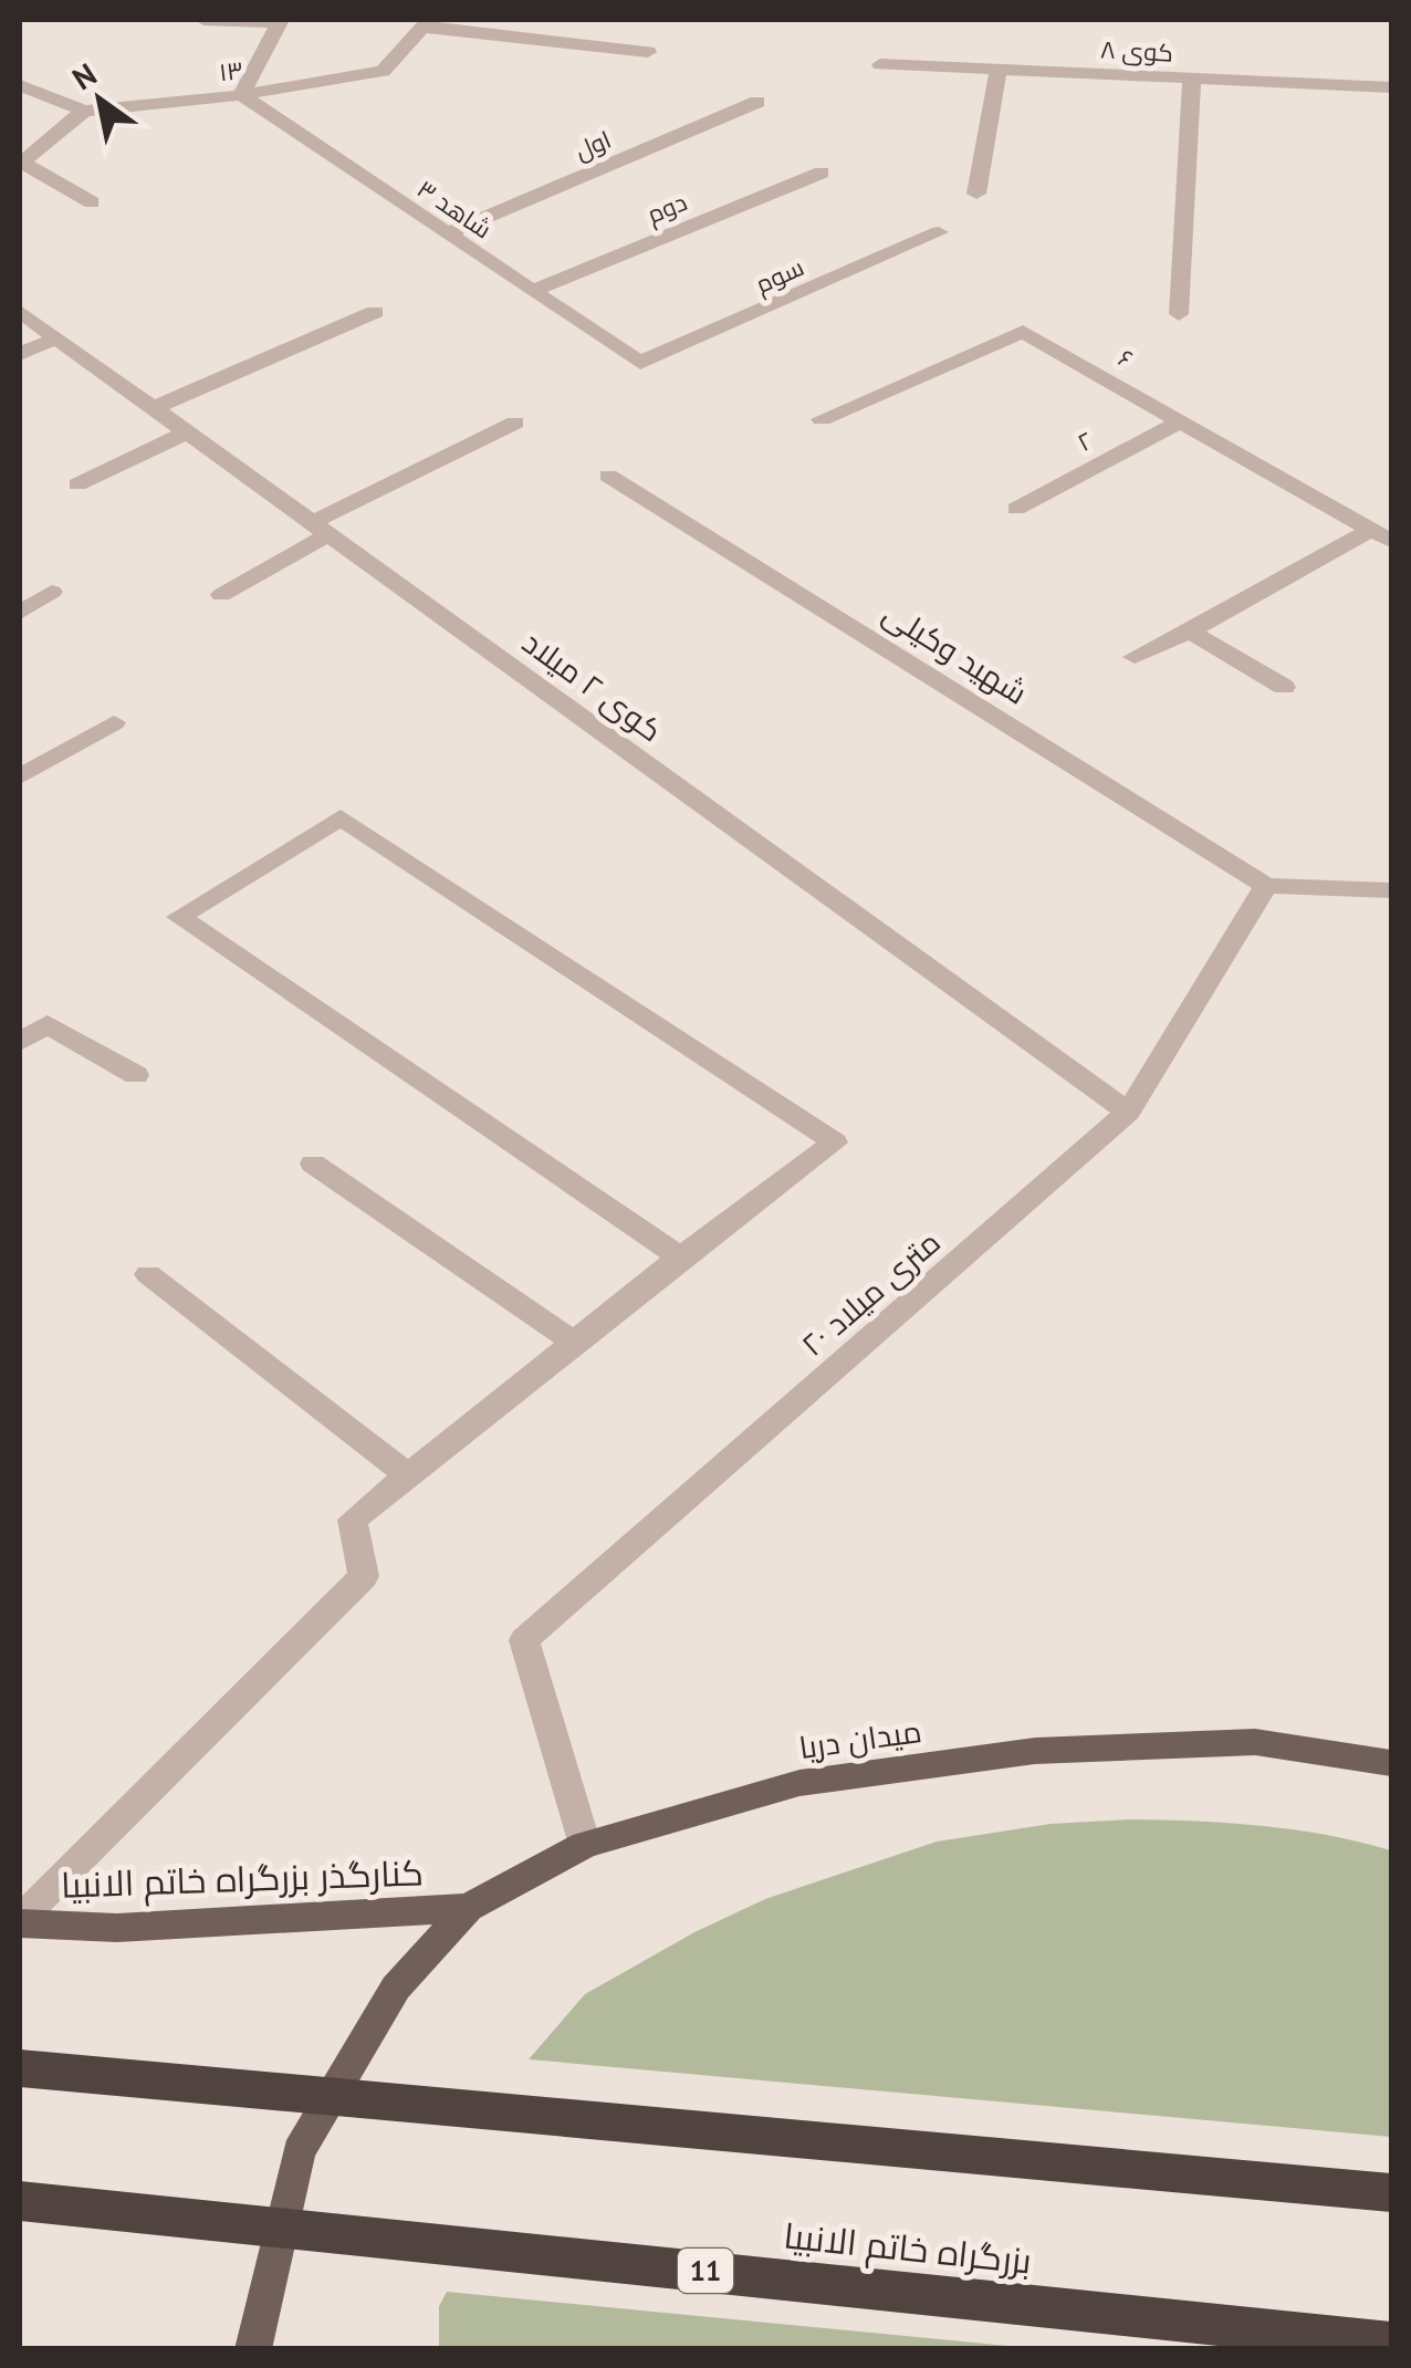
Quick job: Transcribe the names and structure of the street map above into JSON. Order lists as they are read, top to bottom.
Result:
{
  "streets": {
    "highway": ["بزرگراه خاتم الانبیا", "11"],
    "main road": ["میدان دریا", "کنارگذر بزرگراه خاتم الانبیا"],
    "street": [
      "کوی ۸",
      "۱۳",
      "اول",
      "دوم",
      "شاهد ۳",
      "سوم",
      "۶",
      "۲",
      "شهید وکیلی",
      "کوی ۲ میلاد",
      "۲۰ متری میلاد"
    ]
  },
  "crossings": [
    ["۱۳", "شاهد ۳"],
    ["اول", "شاهد ۳"],
    ["دوم", "شاهد ۳"],
    ["شاهد ۳", "سوم"],
    ["۶", "۲"],
    ["شهید وکیلی", "۲۰ متری میلاد"],
    ["کوی ۲ میلاد", "۲۰ متری میلاد"],
    ["۲۰ متری میلاد", "میدان دریا"],
    ["میدان دریا", "کنارگذر بزرگراه خاتم الانبیا"]
  ],
  "north": "top left"
}
